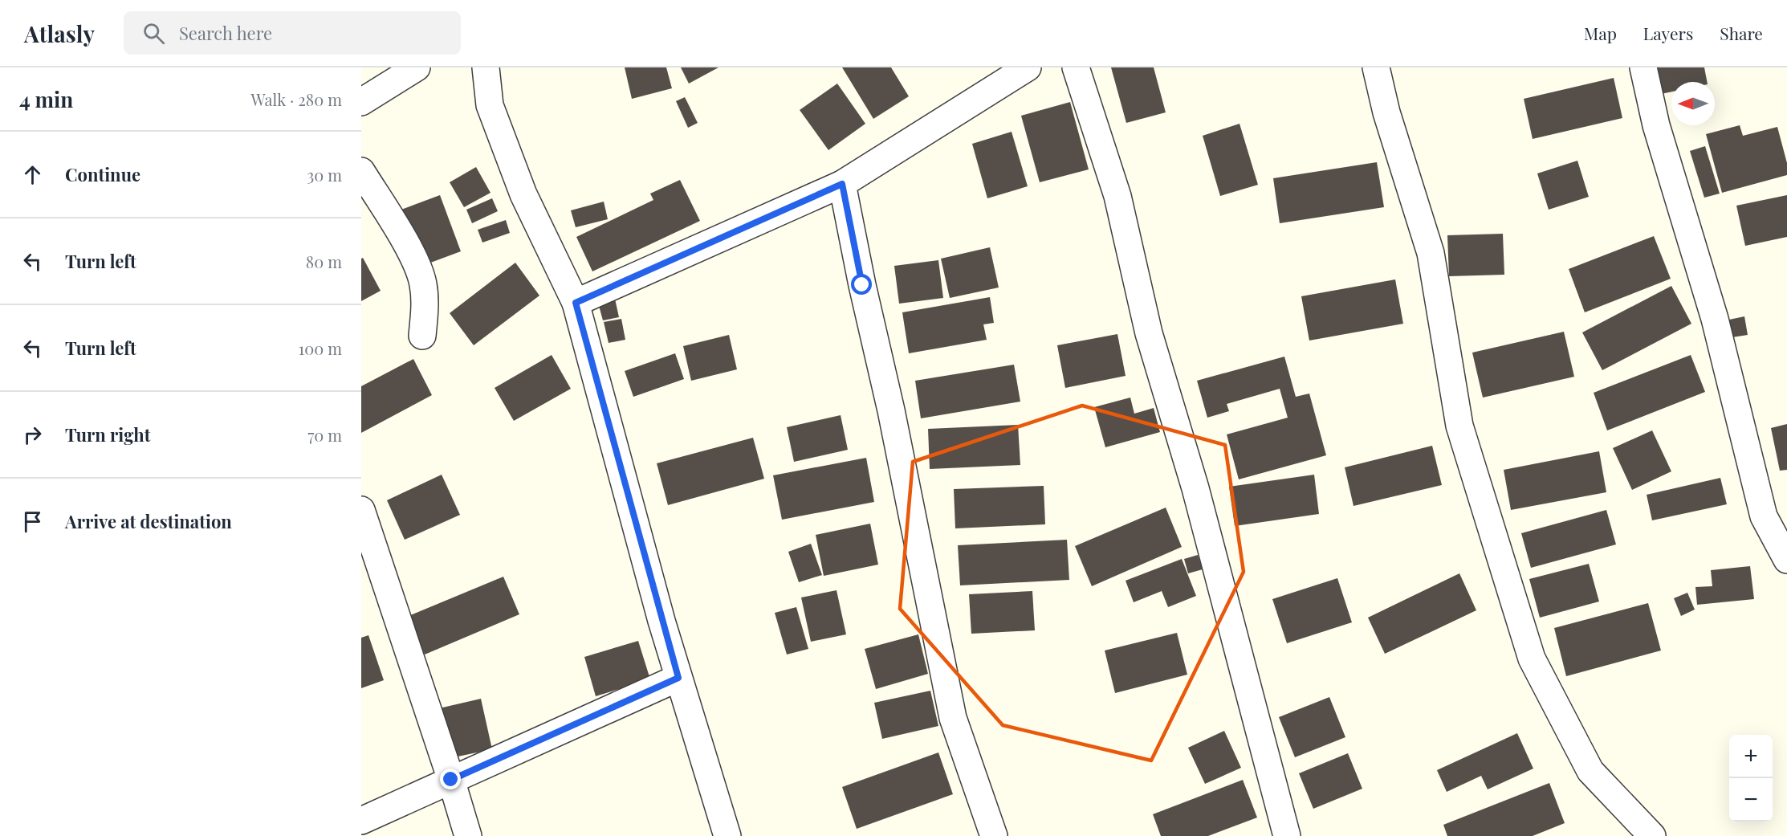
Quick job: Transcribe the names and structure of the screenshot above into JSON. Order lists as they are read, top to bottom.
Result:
{
  "north": "left",
  "page": {
    "header": "Atlasly",
    "search": "Search here",
    "nav": ["Map", "Layers", "Share"],
    "heading": ["4 min", "Walk · 280 m"],
    "list": [
      ["Continue", "30 m"],
      ["Turn left", "80 m"],
      ["Turn left", "100 m"],
      ["Turn right", "70 m"],
      "Arrive at destination"
    ],
    "map_buttons": ["+", "−"]
  }
}
